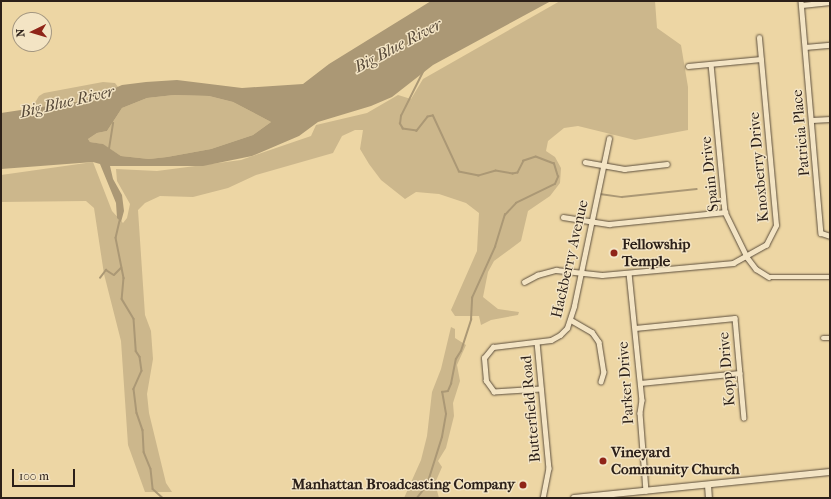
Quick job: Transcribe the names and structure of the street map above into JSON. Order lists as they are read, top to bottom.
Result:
{
  "streets": {
    "street": [
      "Patricia Place",
      "Knoxberry Drive",
      "Spain Drive",
      "Hackberry Avenue",
      "Kopp Drive",
      "Parker Drive",
      "Butterfield Road"
    ]
  },
  "crossings": [
    ["Knoxberry Drive", "Spain Drive"],
    ["Knoxberry Drive", "Hackberry Avenue"],
    ["Knoxberry Drive", "Parker Drive"],
    ["Hackberry Avenue", "Butterfield Road"],
    ["Kopp Drive", "Parker Drive"]
  ],
  "water": ["Big Blue River"],
  "places": ["Fellowship Temple", "Vineyard Community Church", "Manhattan Broadcasting Company"],
  "scale_bar": "100 m",
  "north": "left"
}
